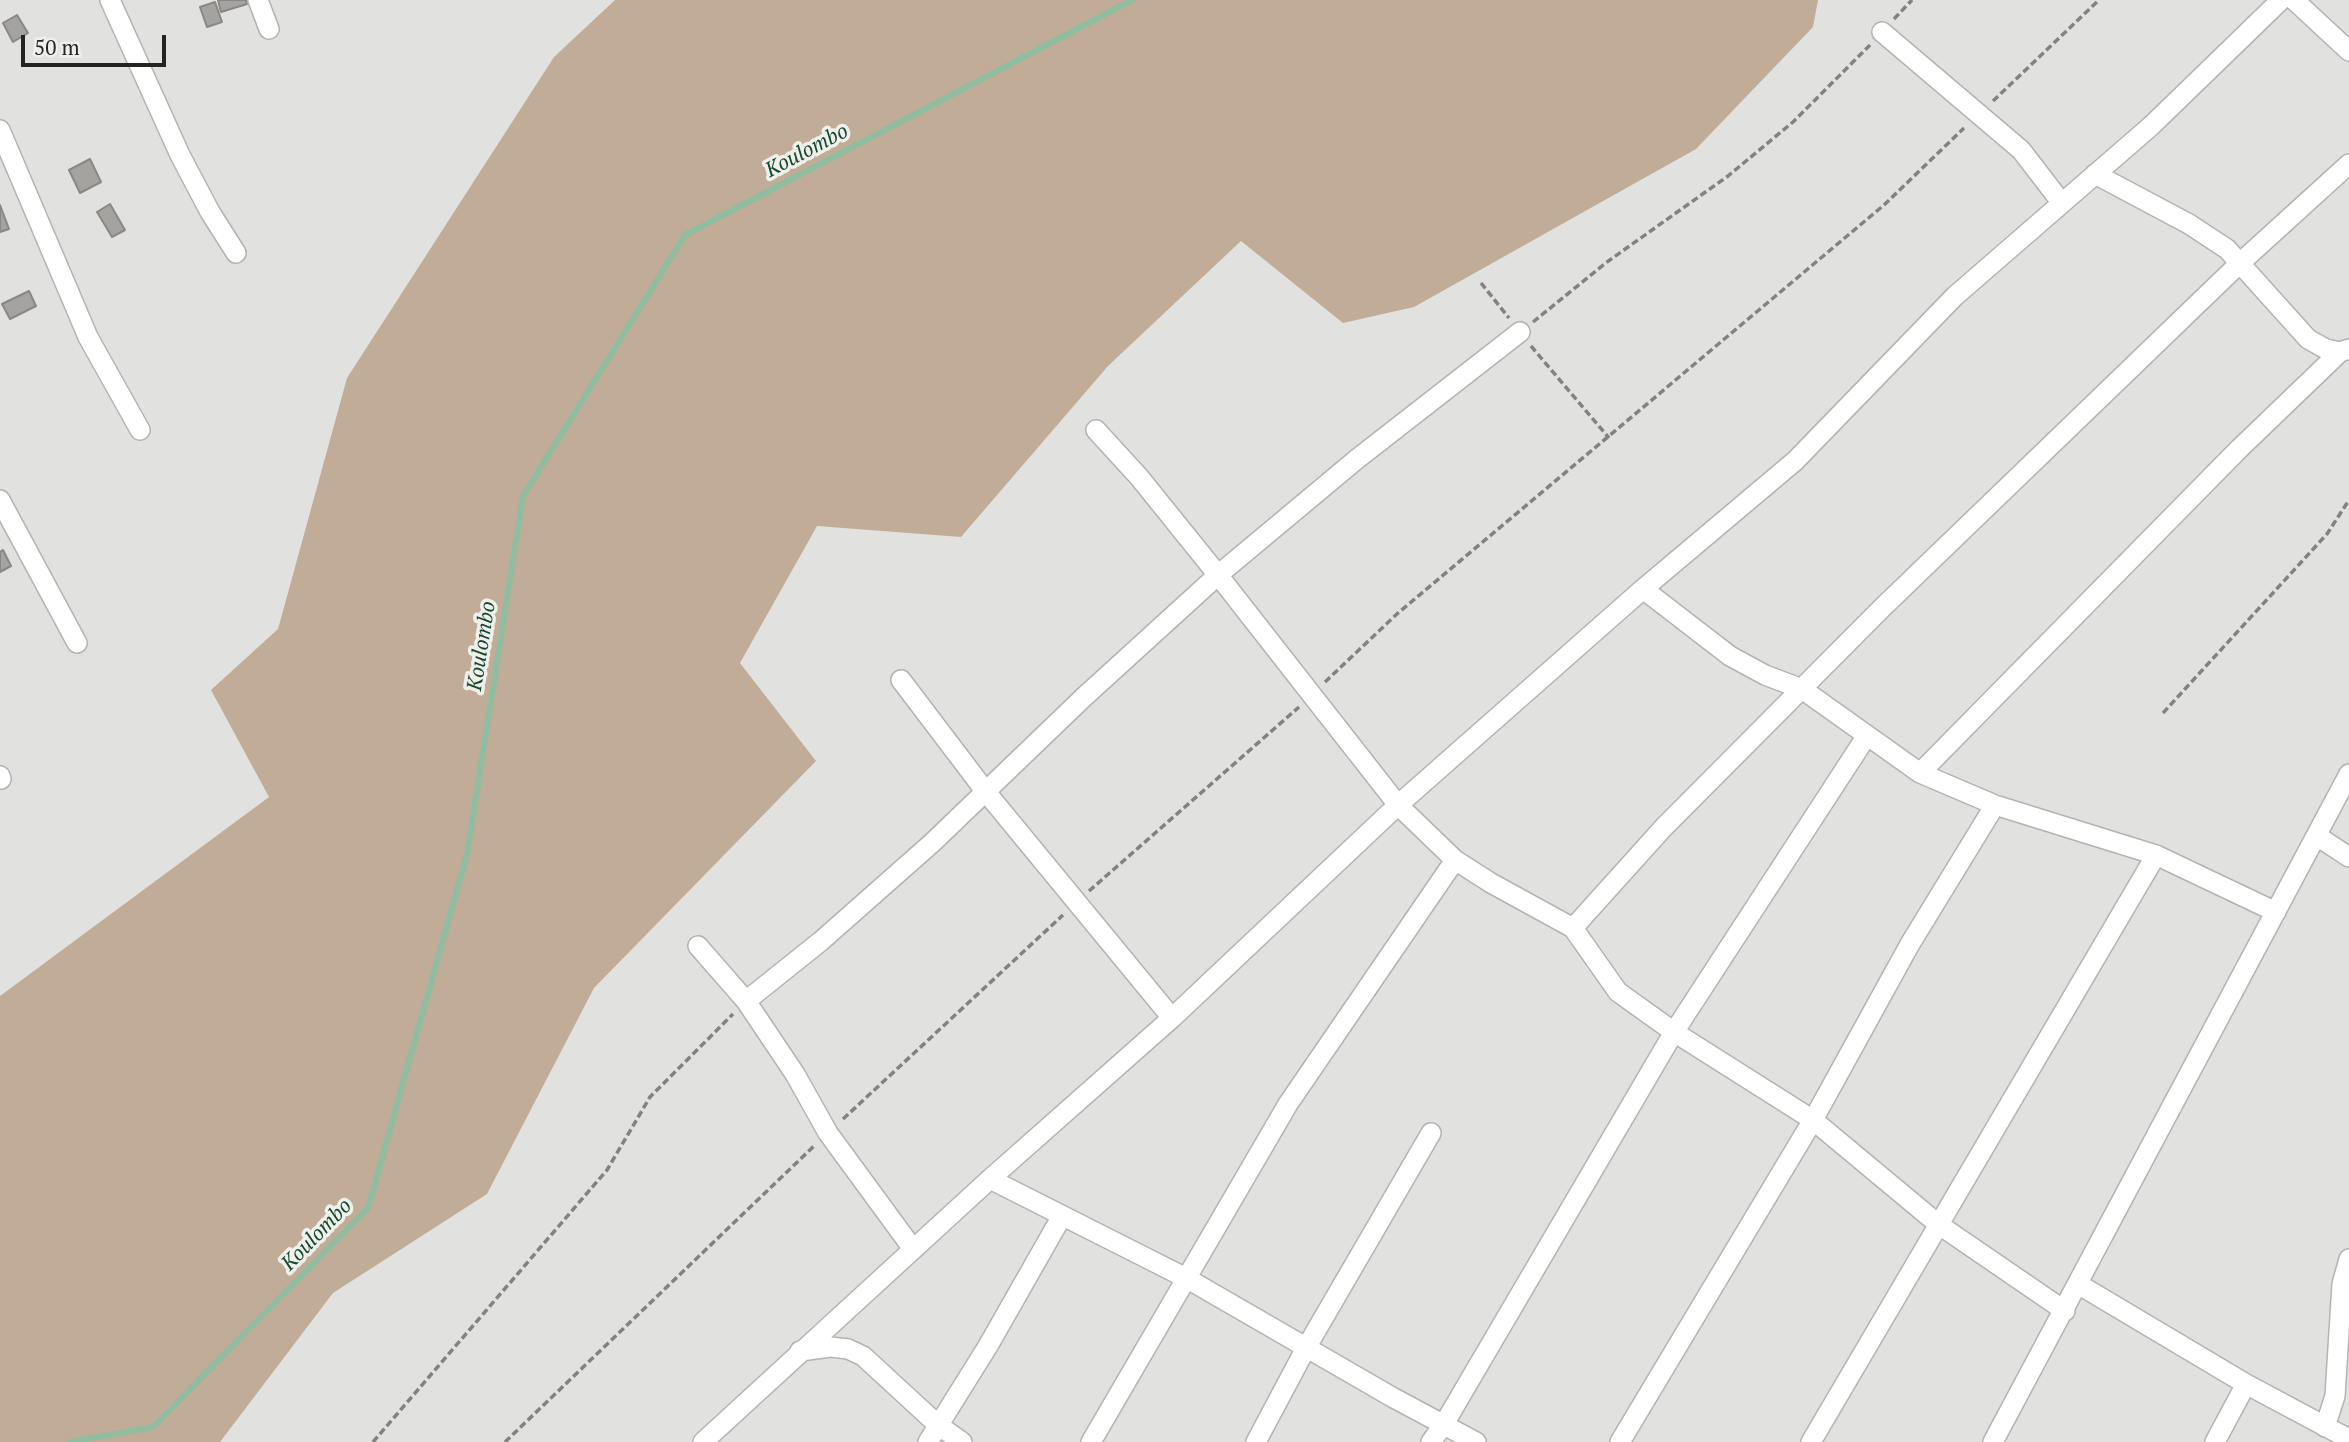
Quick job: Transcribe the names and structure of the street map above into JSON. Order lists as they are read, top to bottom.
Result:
{
  "water": ["Koulombo"],
  "scale_bar": "50 m"
}
